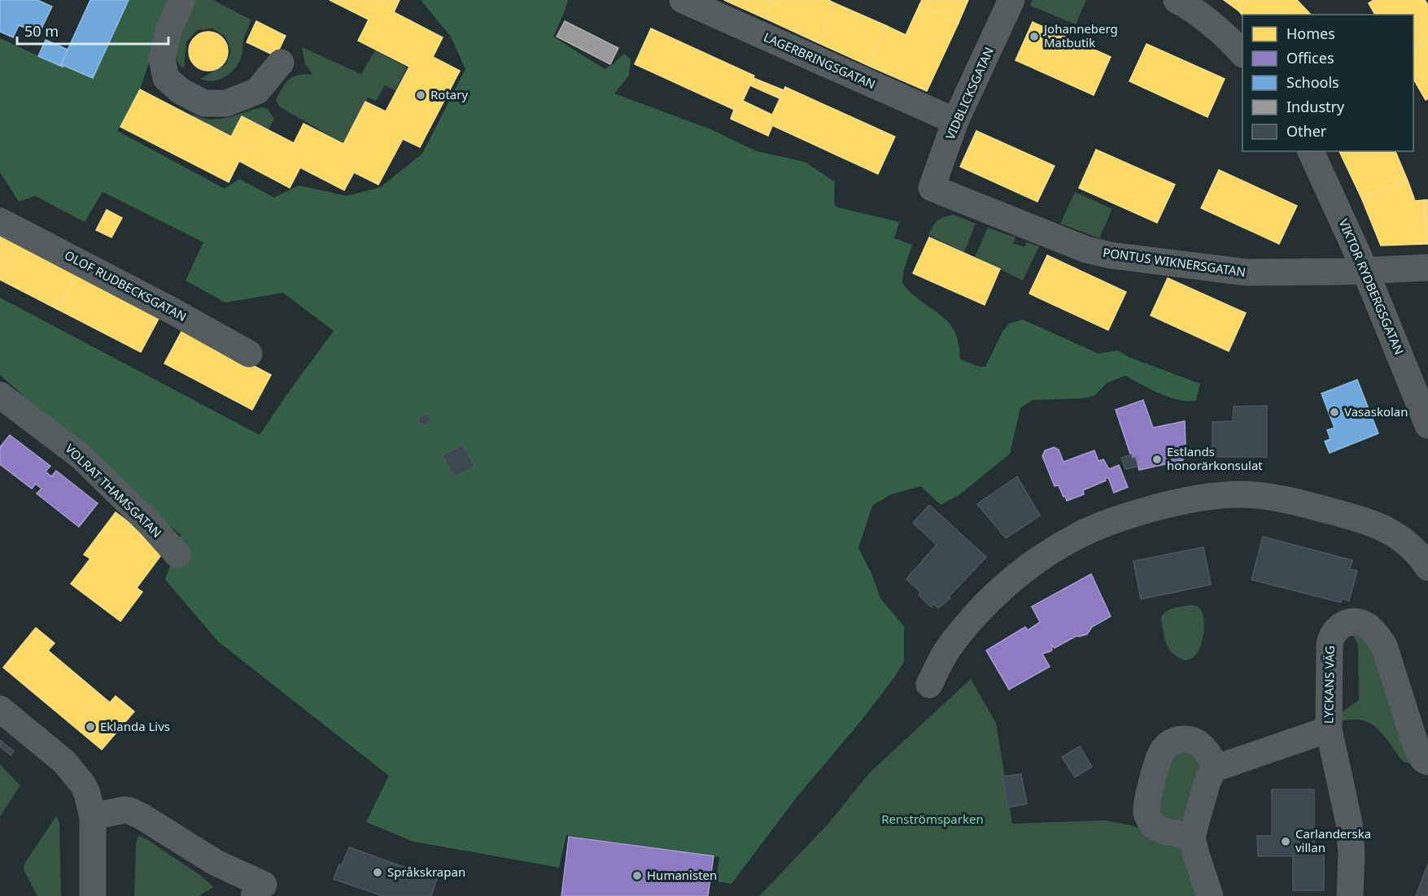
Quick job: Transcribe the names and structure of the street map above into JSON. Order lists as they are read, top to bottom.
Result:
{
  "streets": {
    "street": [
      "LAGERBRINGSGATAN",
      "VIDBLICKSGATAN",
      "PONTUS WIKNERSGATAN",
      "OLOF RUDBECKSGATAN",
      "VIKTOR RYDBERGSGATAN",
      "VOLRAT THAMSGATAN",
      "LYCKANS VÄG"
    ]
  },
  "crossings": [
    ["LAGERBRINGSGATAN", "VIDBLICKSGATAN"],
    ["VIDBLICKSGATAN", "PONTUS WIKNERSGATAN"],
    ["PONTUS WIKNERSGATAN", "VIKTOR RYDBERGSGATAN"]
  ],
  "parks": ["Renströmsparken"],
  "places": [
    "Johanneberg Matbutik",
    "Rotary",
    "Vasaskolan",
    "Estlands honorärkonsulat",
    "Eklanda Livs",
    "Carlanderska villan",
    "Språkskrapan",
    "Humanisten"
  ],
  "legend": [
    "Homes",
    "Offices",
    "Schools",
    "Industry",
    "Other"
  ],
  "scale_bar": "50 m"
}
